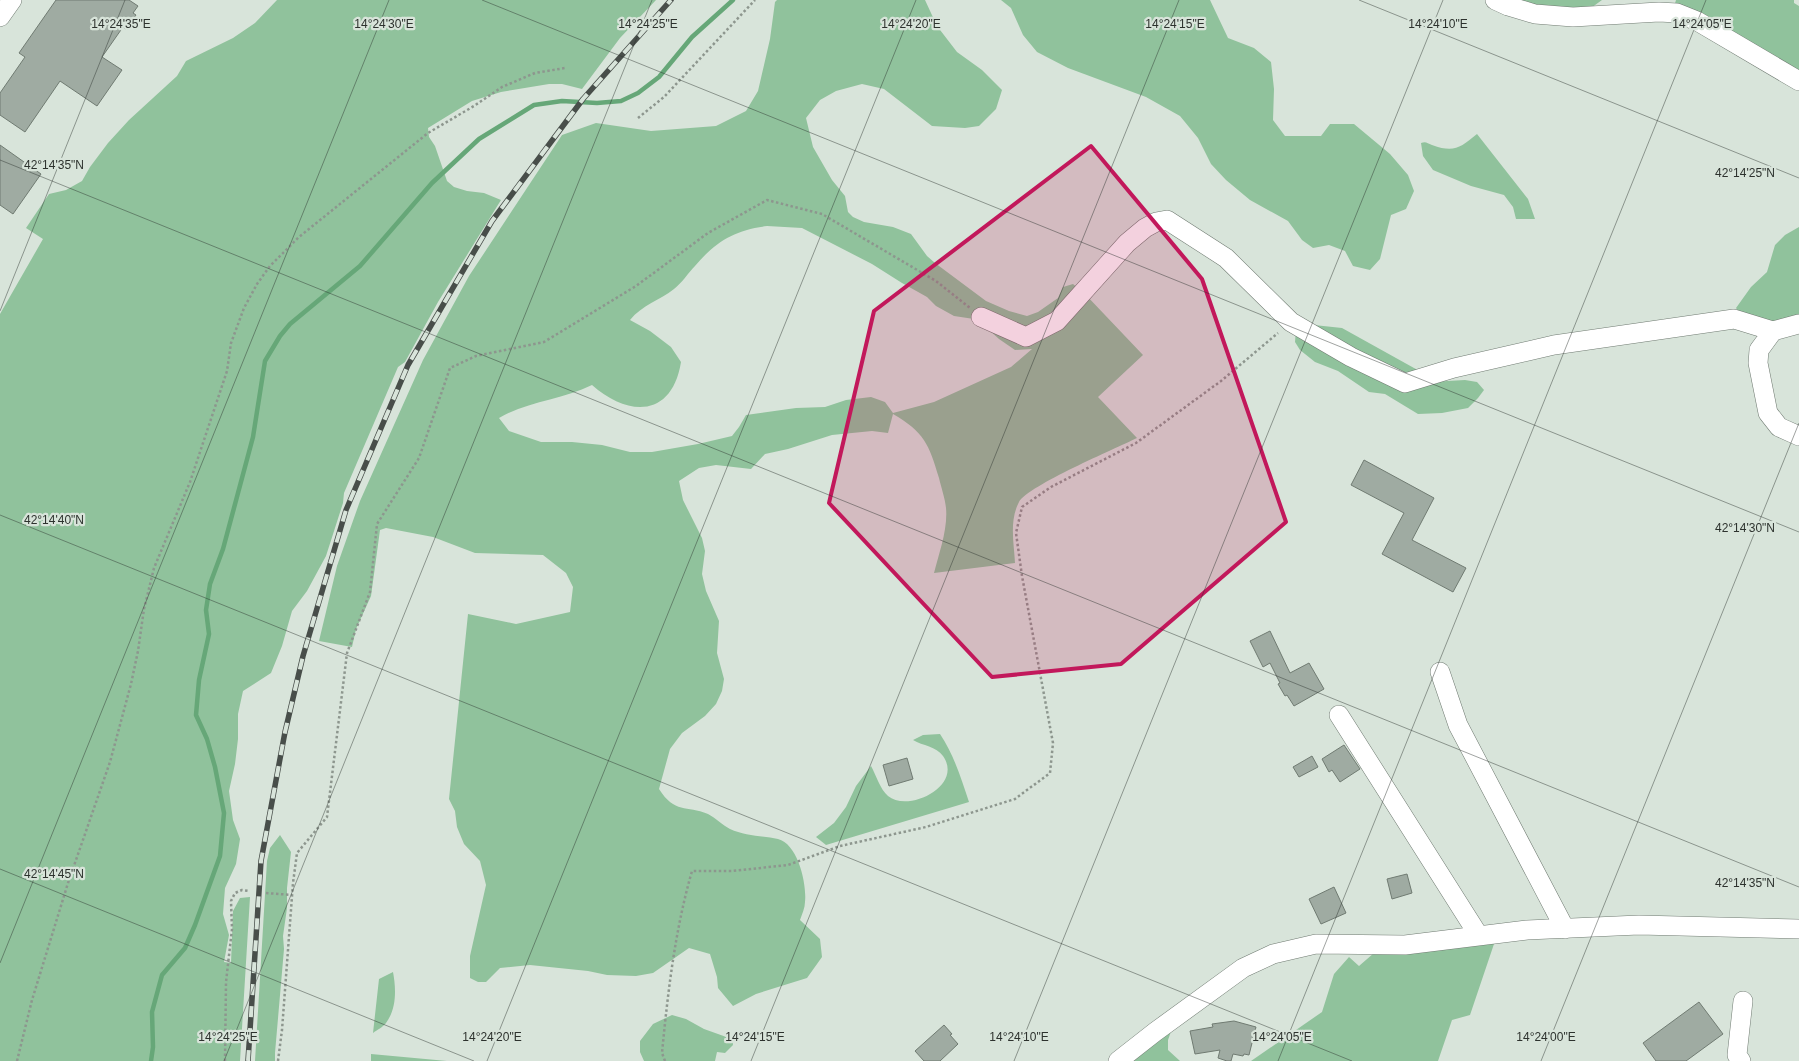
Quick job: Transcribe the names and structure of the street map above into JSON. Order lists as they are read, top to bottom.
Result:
{
  "coordinates": [
    "14°24'30\"E",
    "14°24'35\"E",
    "14°24'25\"E",
    "14°24'20\"E",
    "14°24'15\"E",
    "14°24'10\"E",
    "14°24'05\"E",
    "42°14'35\"N",
    "42°14'25\"N",
    "42°14'40\"N",
    "42°14'30\"N",
    "42°14'45\"N",
    "14°24'00\"E"
  ]
}
